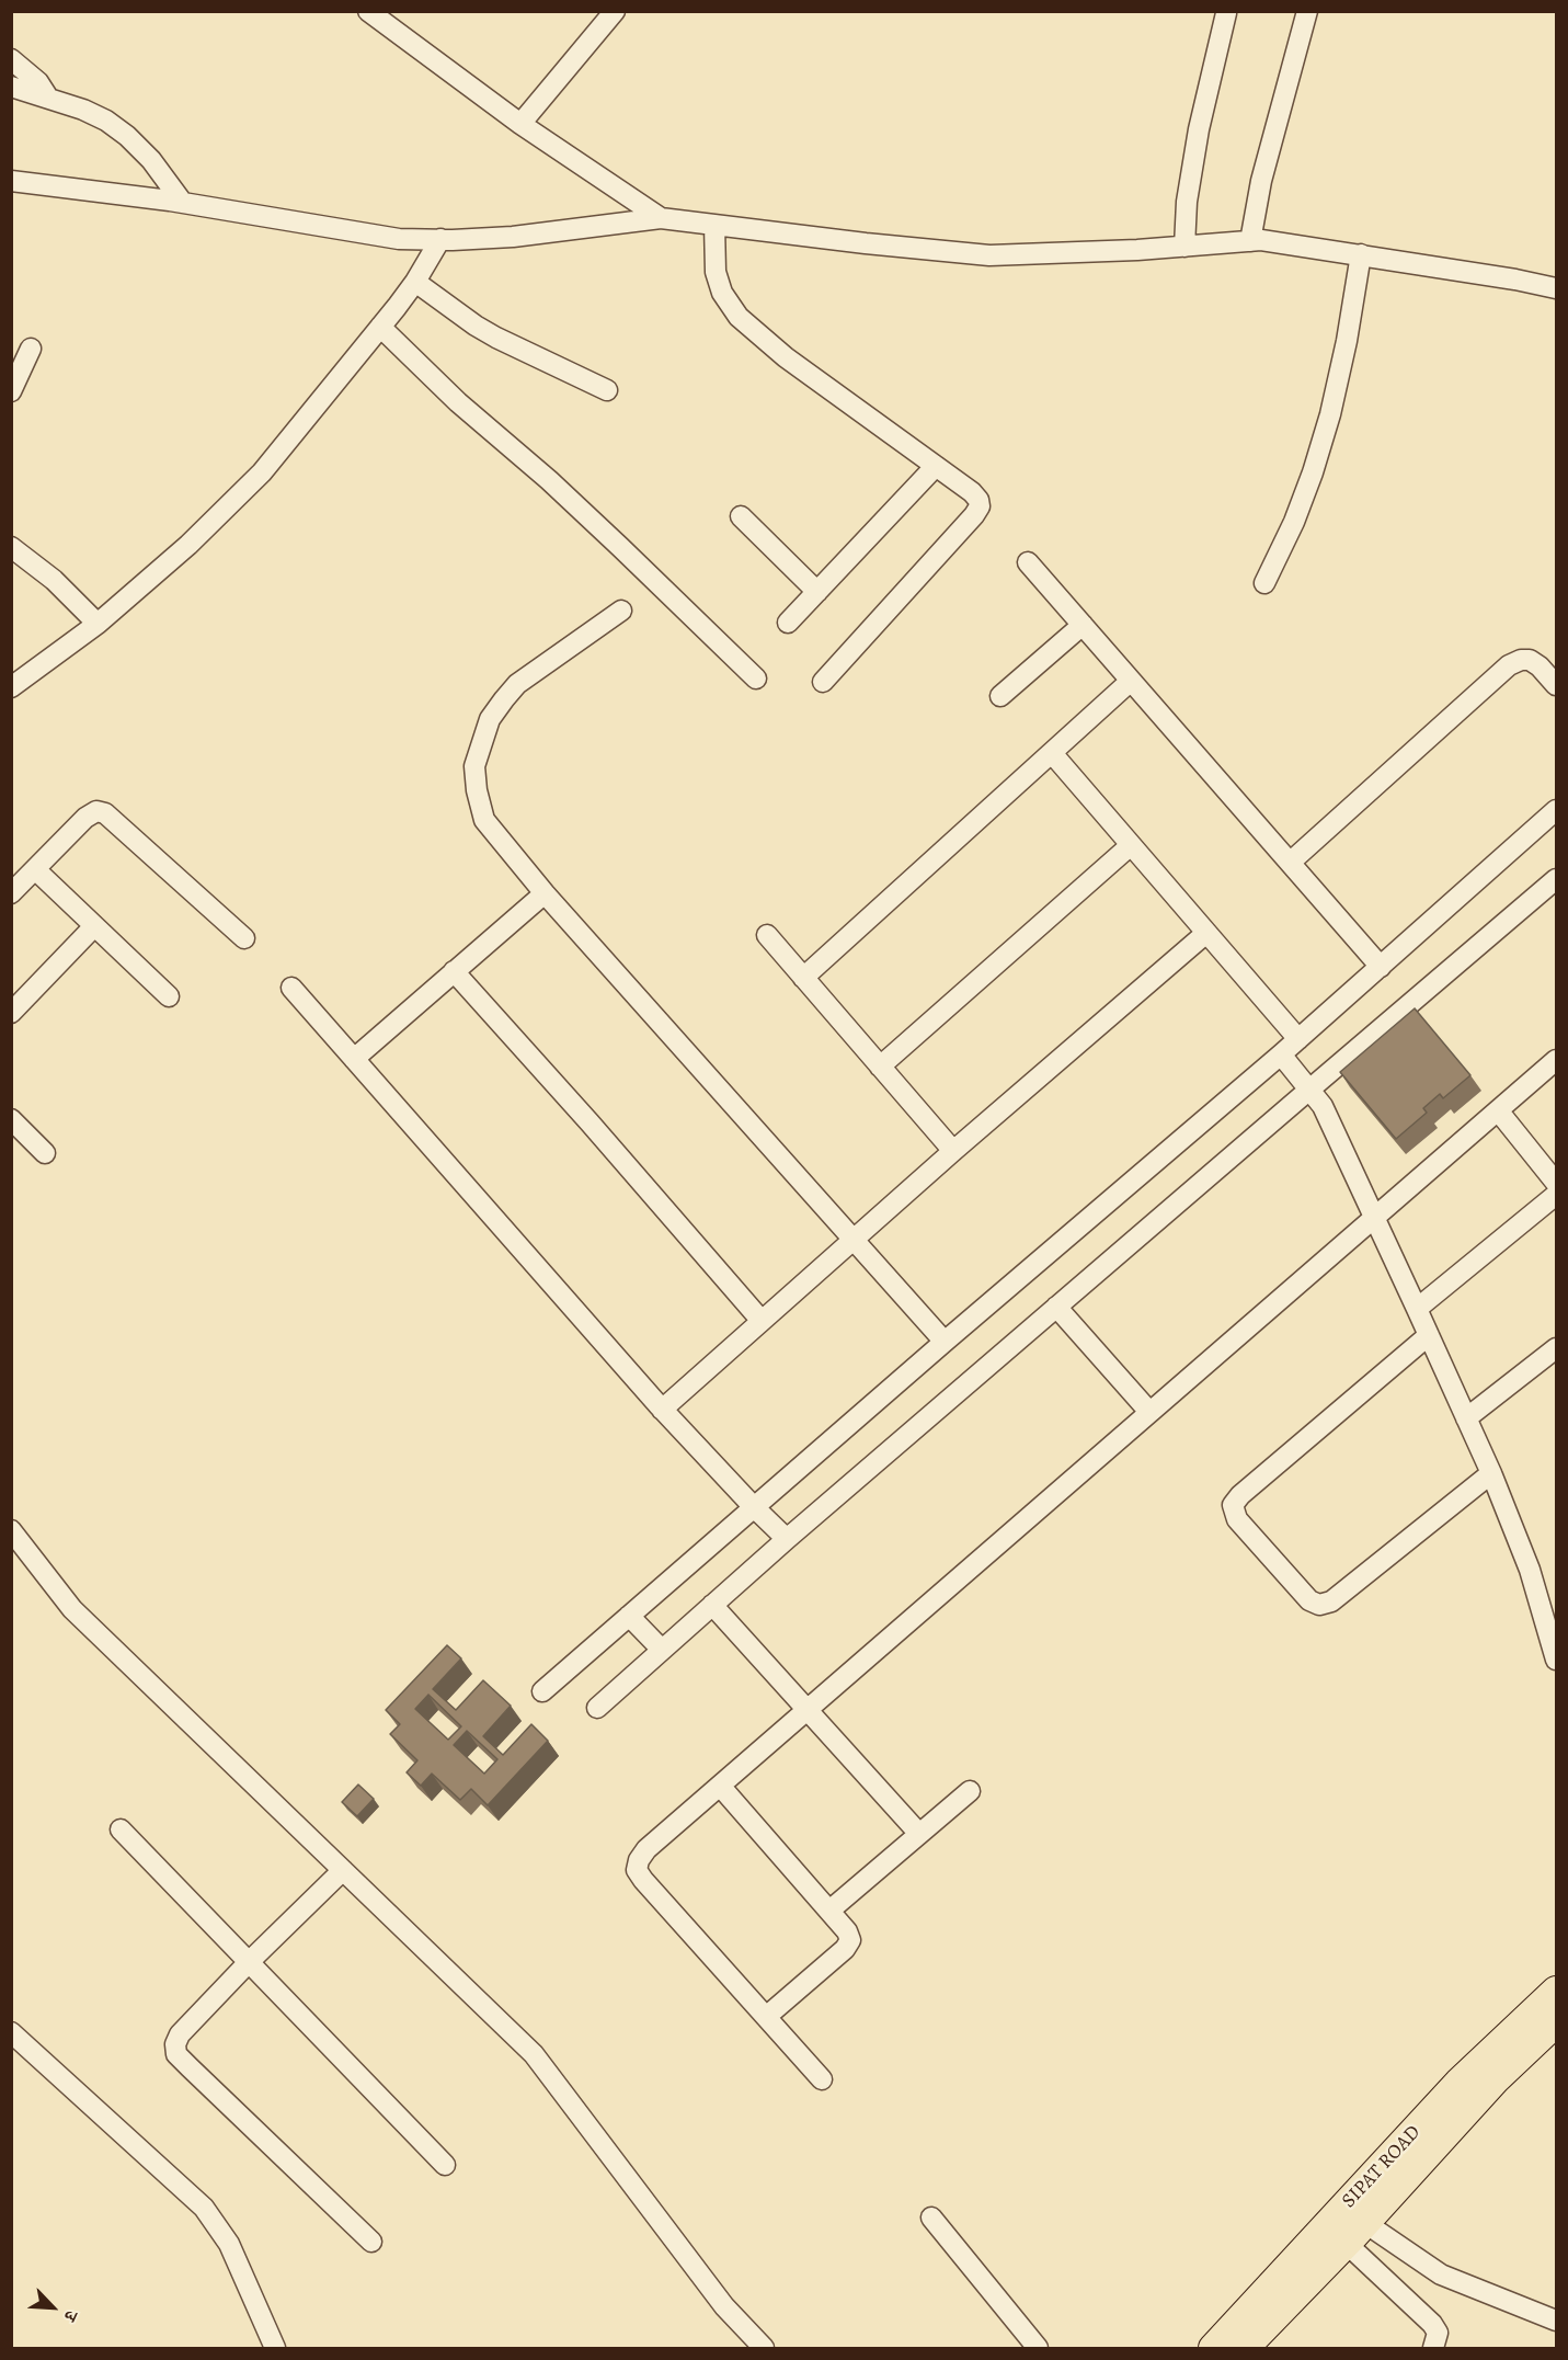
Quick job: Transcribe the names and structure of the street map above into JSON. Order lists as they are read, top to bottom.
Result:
{
  "streets": {
    "highway": ["SIPAT ROAD"]
  },
  "north": "bottom right"
}
